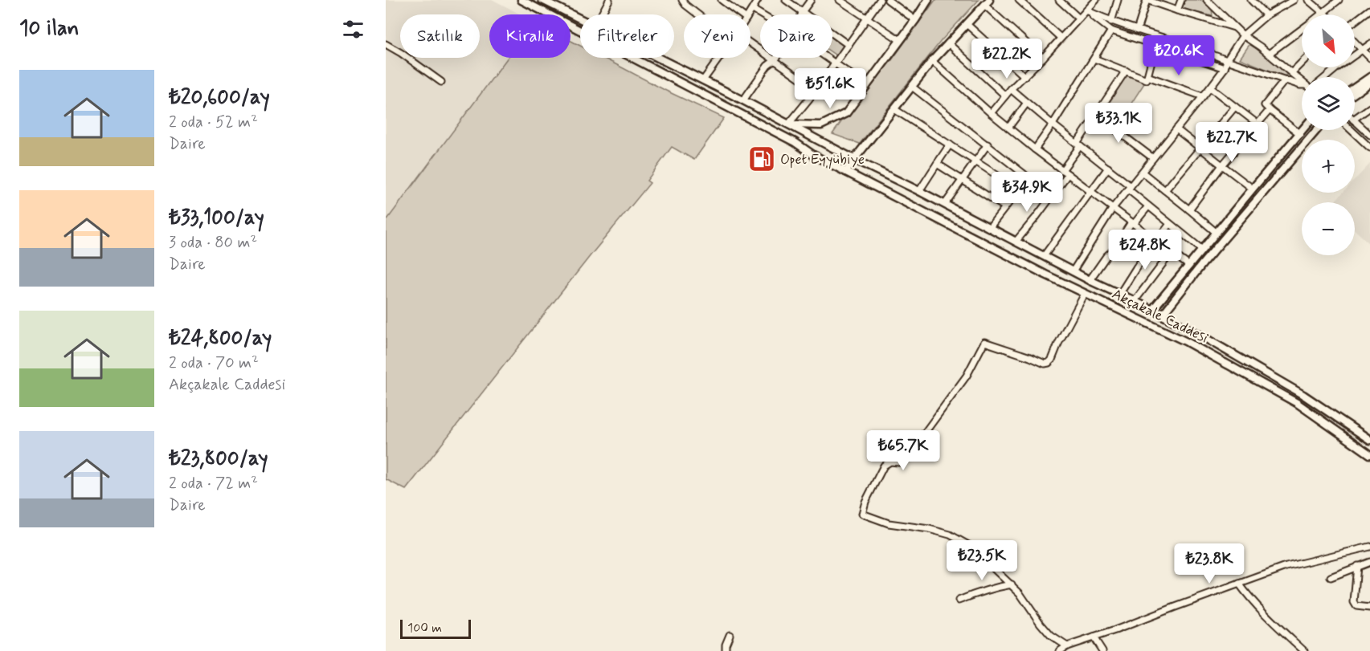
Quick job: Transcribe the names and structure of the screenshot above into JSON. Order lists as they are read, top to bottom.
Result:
{
  "streets": {
    "main road": ["Akçakale Caddesi"]
  },
  "places": {
    "fuel station": ["Opet Eyyübiye"]
  },
  "scale_bar": "100 m",
  "north": "bottom right",
  "page": {
    "heading": "10 ilan",
    "map_buttons": ["+", "−"],
    "chip": [
      "Satılık",
      "Kiralık",
      "Filtreler",
      "Yeni",
      "Daire"
    ],
    "price": [
      "₺20.6K",
      "₺22.2K",
      "₺51.6K",
      "₺33.1K",
      "₺22.7K",
      "₺34.9K",
      "₺24.8K",
      "₺65.7K",
      "₺23.5K",
      "₺23.8K"
    ],
    "list": [
      {
        "name": "₺20,600/ay",
        "note": "2 oda · 52 m² · Daire"
      },
      {
        "name": "₺33,100/ay",
        "note": "3 oda · 80 m² · Daire"
      },
      {
        "name": "₺24,800/ay",
        "note": "2 oda · 70 m² · Akçakale Caddesi"
      },
      {
        "name": "₺23,800/ay",
        "note": "2 oda · 72 m² · Daire"
      }
    ],
    "scale": "100 m"
  }
}
